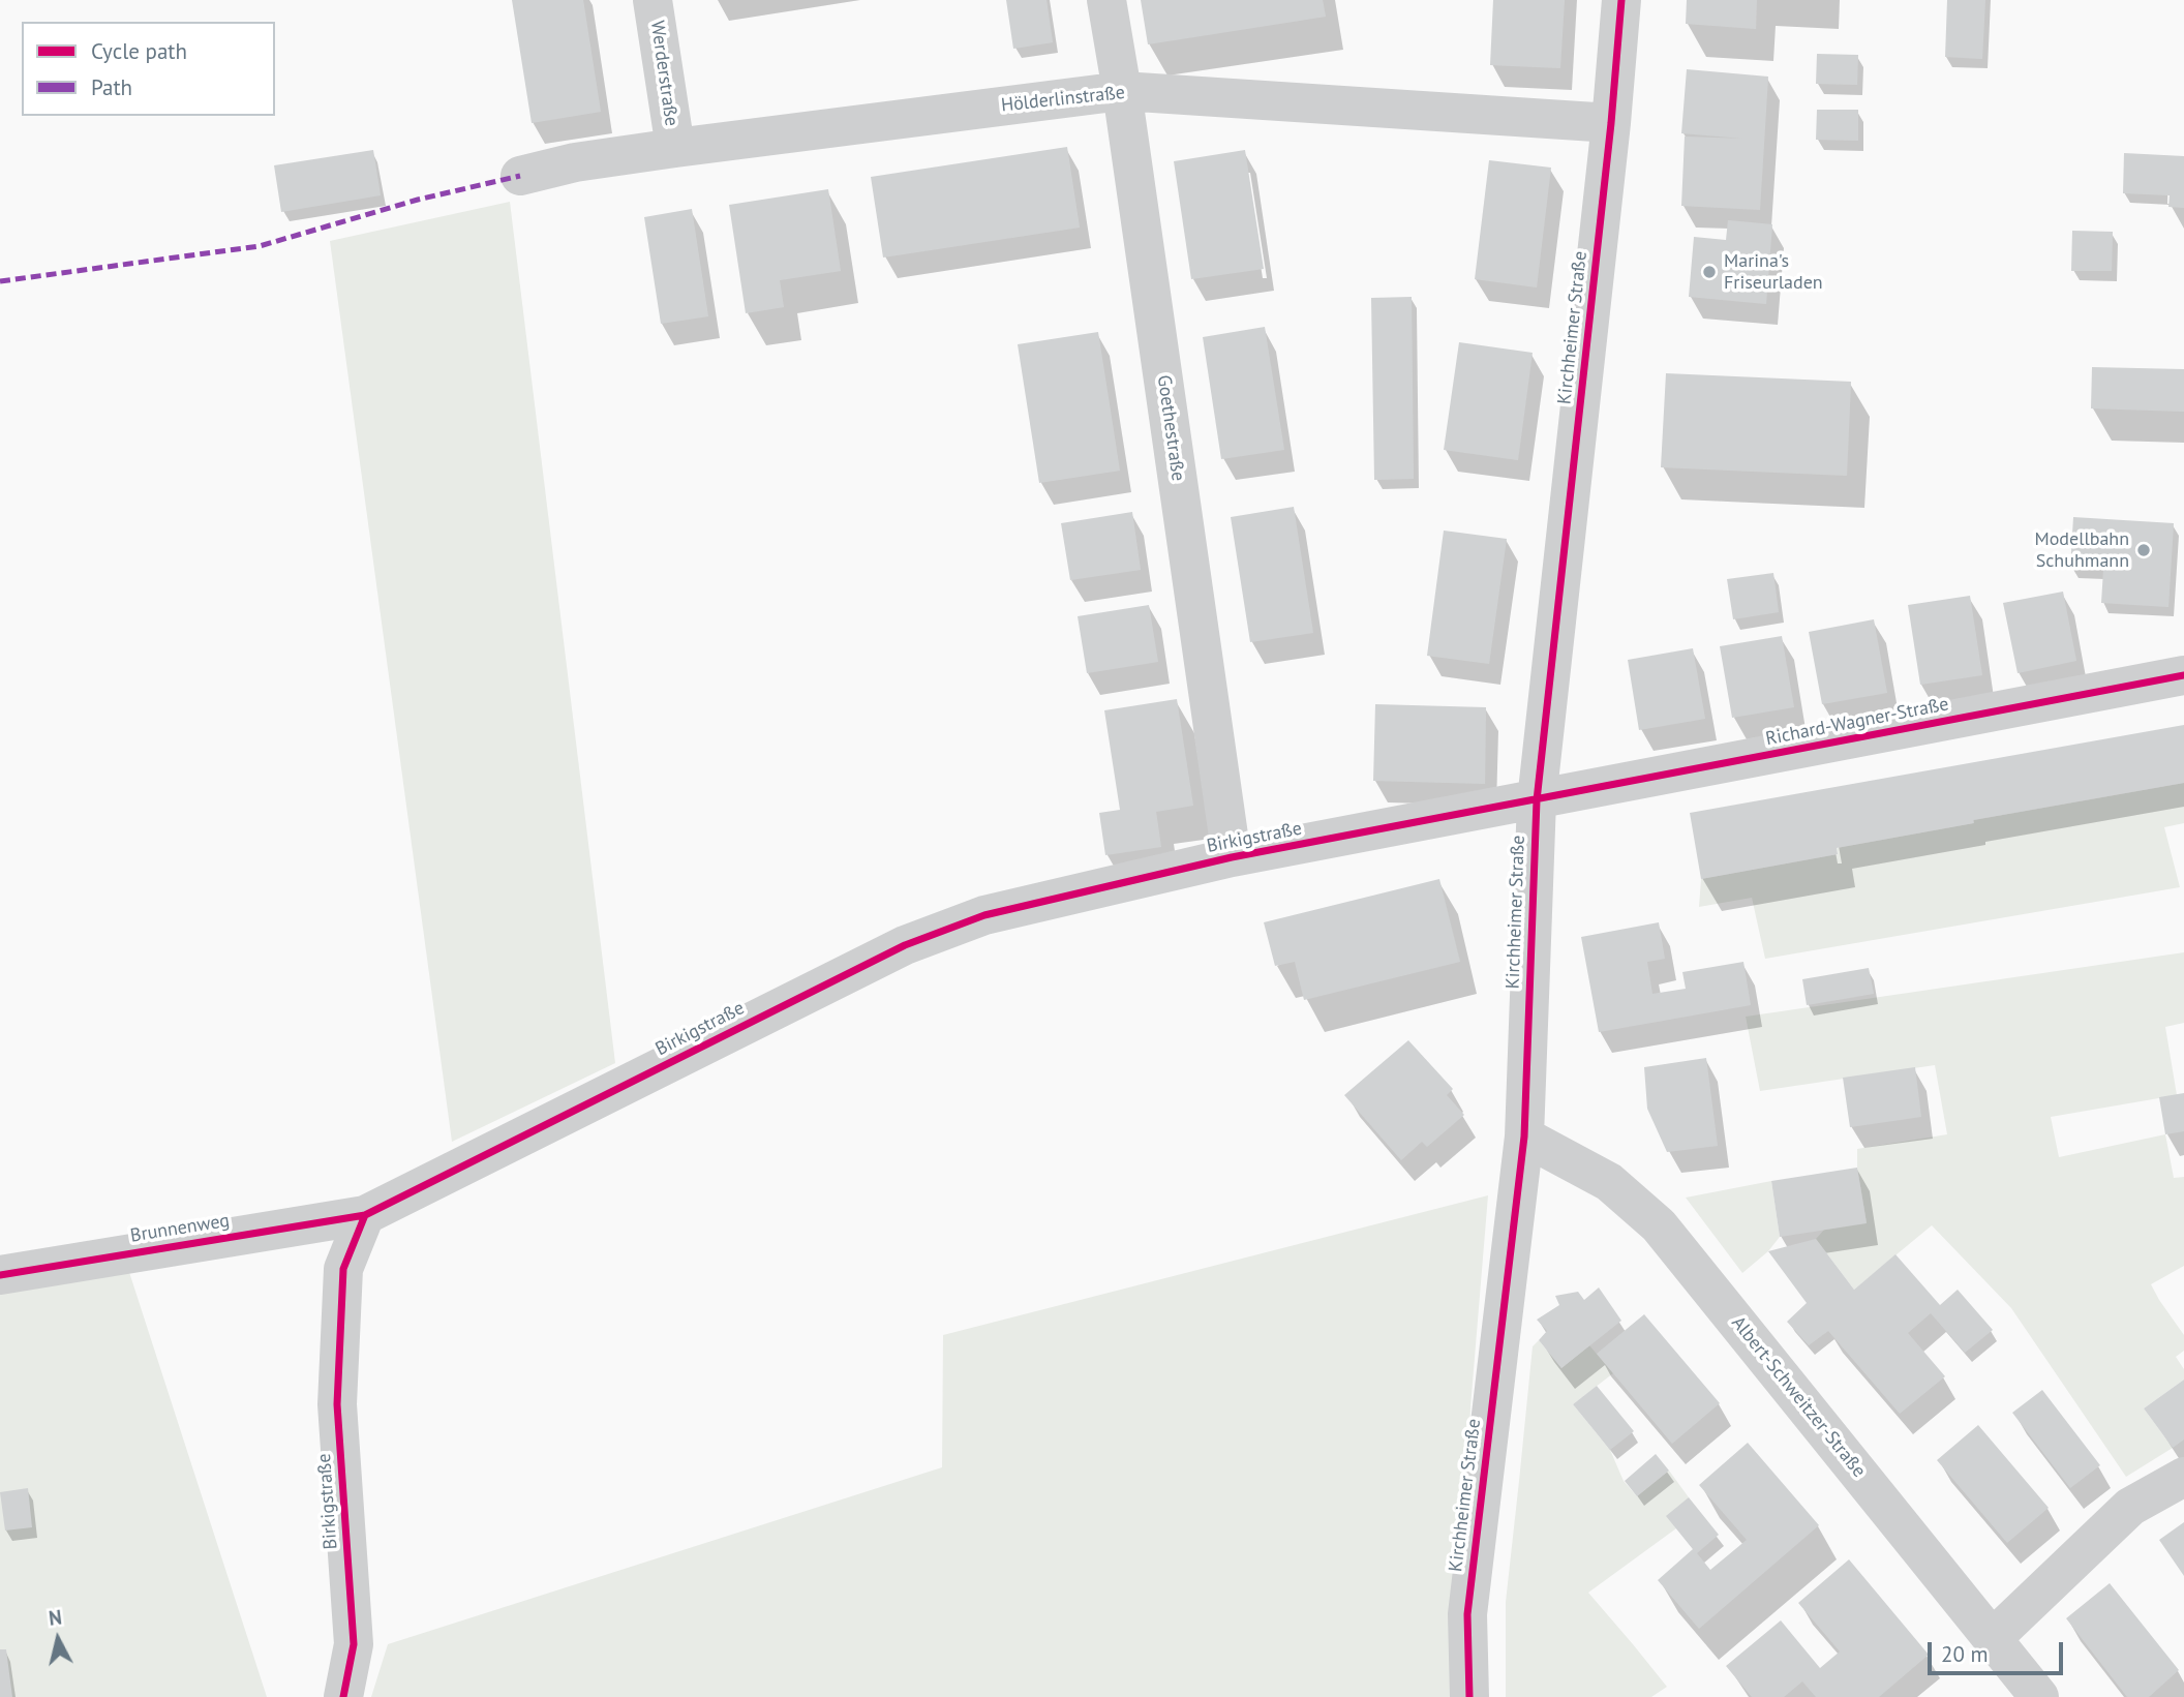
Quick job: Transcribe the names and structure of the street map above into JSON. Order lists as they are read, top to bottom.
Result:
{
  "streets": {
    "street": [
      "Werderstraße",
      "Hölderlinstraße",
      "Kirchheimer Straße",
      "Goethestraße",
      "Richard-Wagner-Straße",
      "Birkigstraße",
      "Brunnenweg",
      "Albert-Schweitzer-Straße"
    ]
  },
  "crossings": [
    ["Werderstraße", "Hölderlinstraße"],
    ["Hölderlinstraße", "Kirchheimer Straße"],
    ["Hölderlinstraße", "Goethestraße"],
    ["Kirchheimer Straße", "Richard-Wagner-Straße"],
    ["Kirchheimer Straße", "Birkigstraße"],
    ["Kirchheimer Straße", "Albert-Schweitzer-Straße"],
    ["Goethestraße", "Birkigstraße"],
    ["Richard-Wagner-Straße", "Birkigstraße"],
    ["Birkigstraße", "Brunnenweg"]
  ],
  "places": ["Marina's Friseurladen", "Modellbahn Schuhmann"],
  "legend": ["Cycle path", "Path"],
  "scale_bar": "20 m",
  "north": "top"
}
